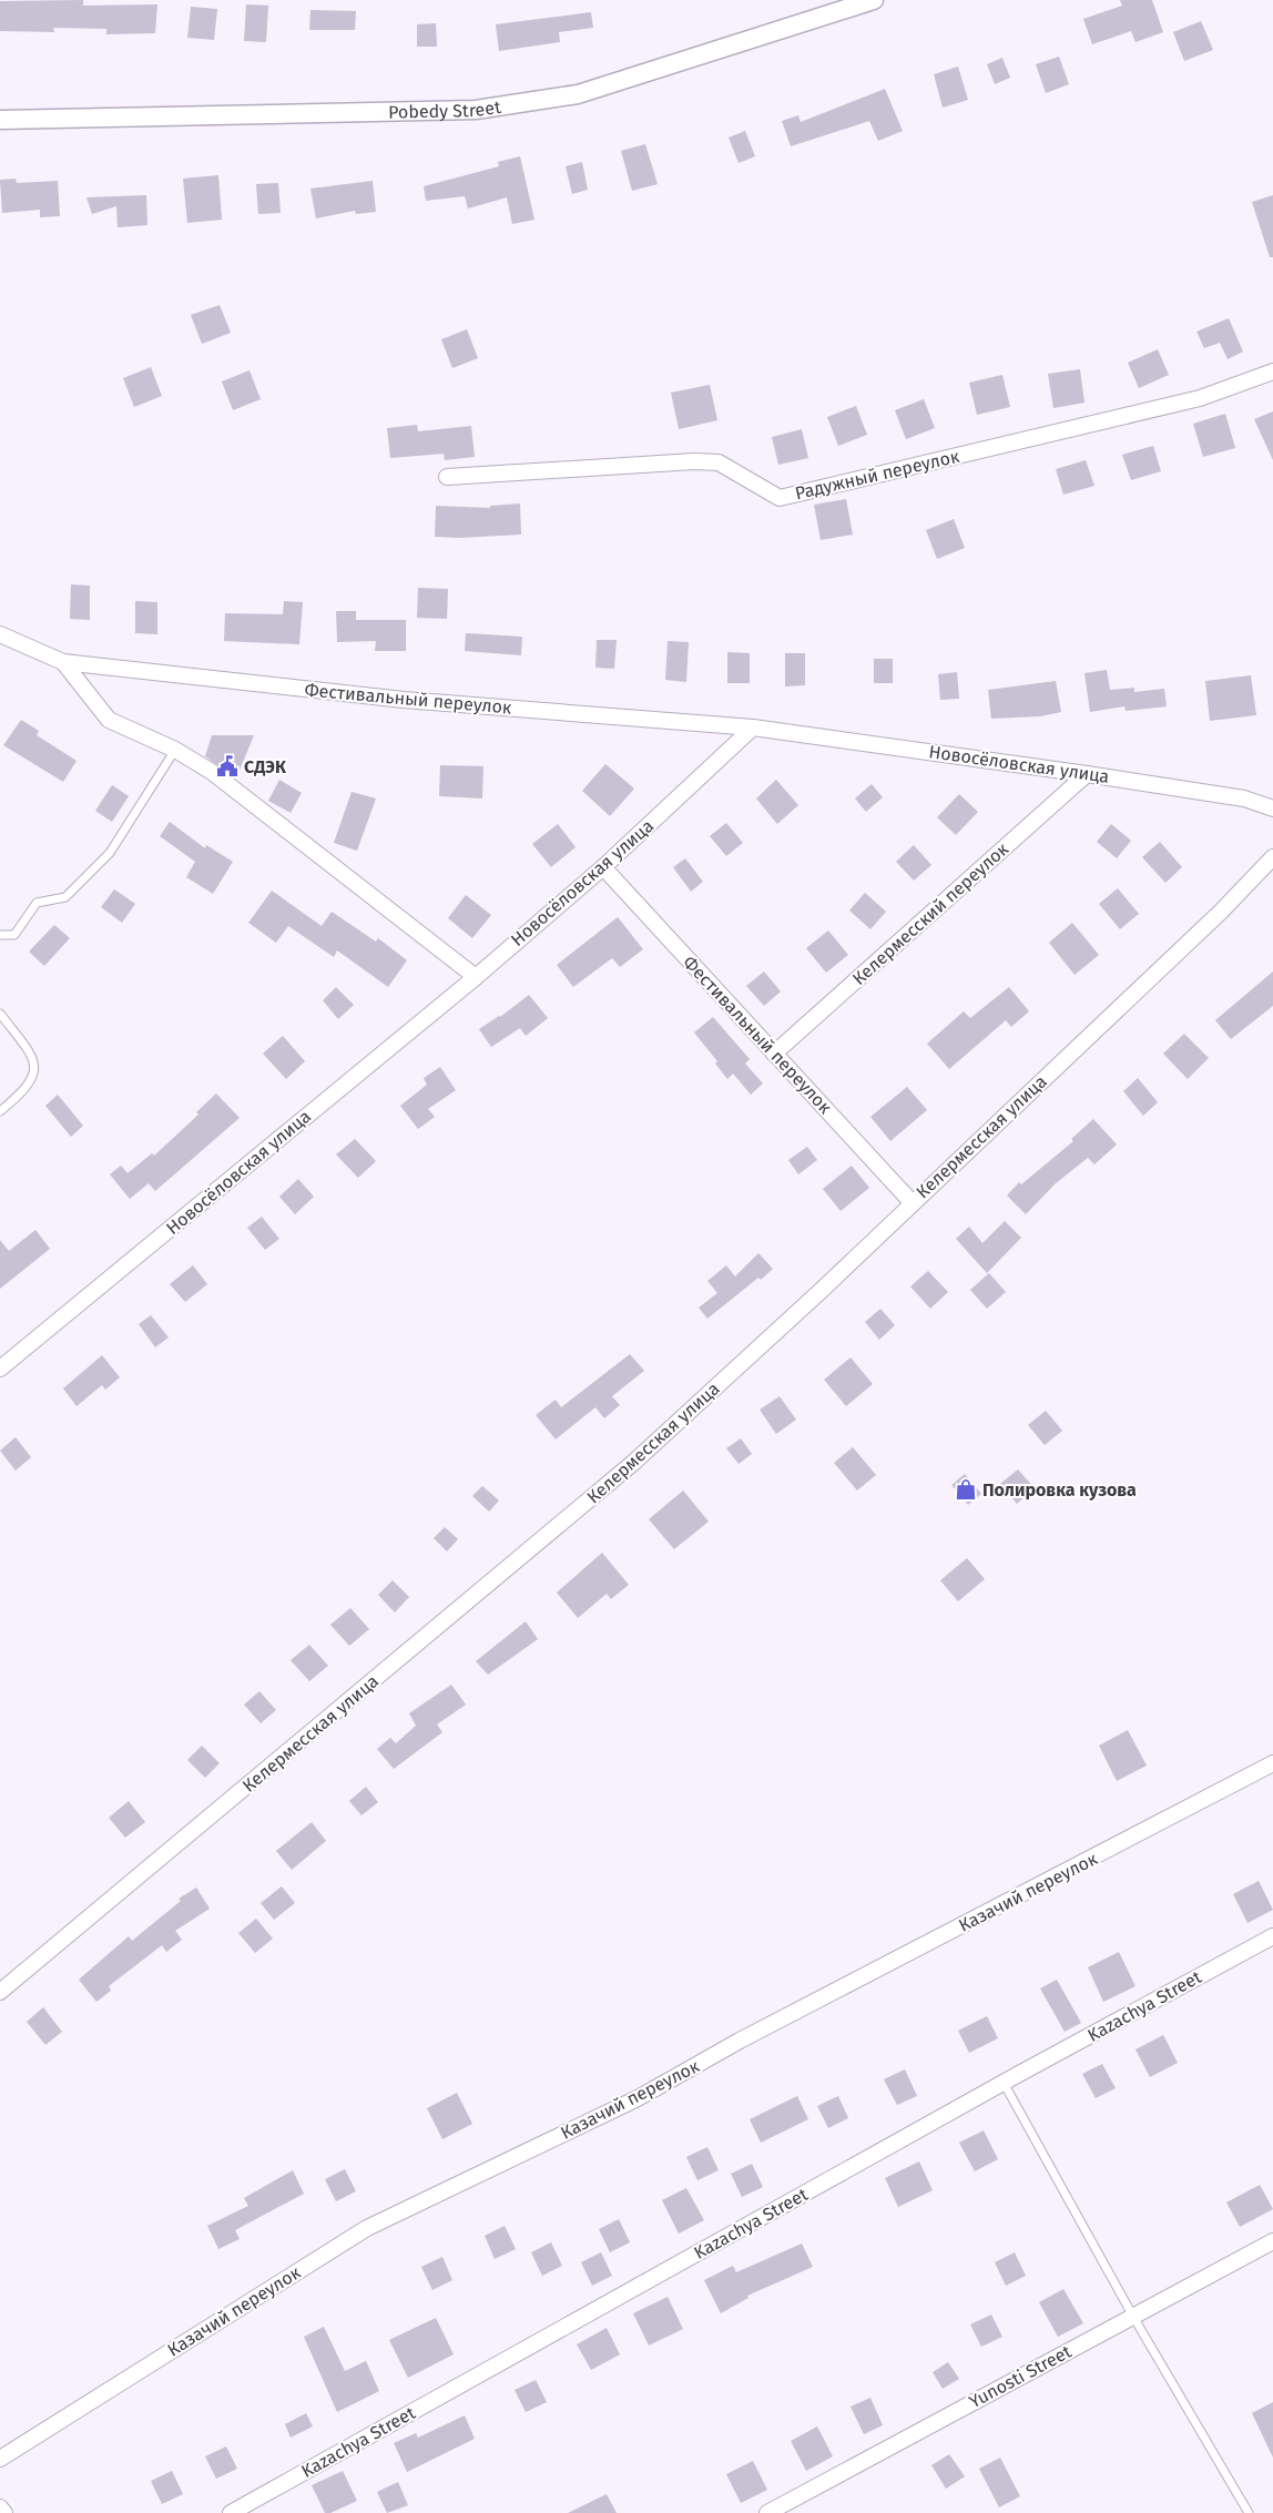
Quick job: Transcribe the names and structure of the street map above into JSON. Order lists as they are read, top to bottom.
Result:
{
  "streets": {
    "street": [
      "Pobedy Street",
      "Радужный переулок",
      "Фестивальный переулок",
      "Новосёловская улица",
      "Келермесский переулок",
      "Келермесская улица",
      "Казачий переулок",
      "Kazachya Street",
      "Yunosti Street"
    ]
  },
  "crossings": [
    ["Фестивальный переулок", "Новосёловская улица"],
    ["Фестивальный переулок", "Келермесский переулок"],
    ["Фестивальный переулок", "Келермесская улица"],
    ["Новосёловская улица", "Келермесский переулок"]
  ],
  "places": {
    "public building": ["СДЭК"],
    "shop": ["Полировка кузова"]
  }
}
